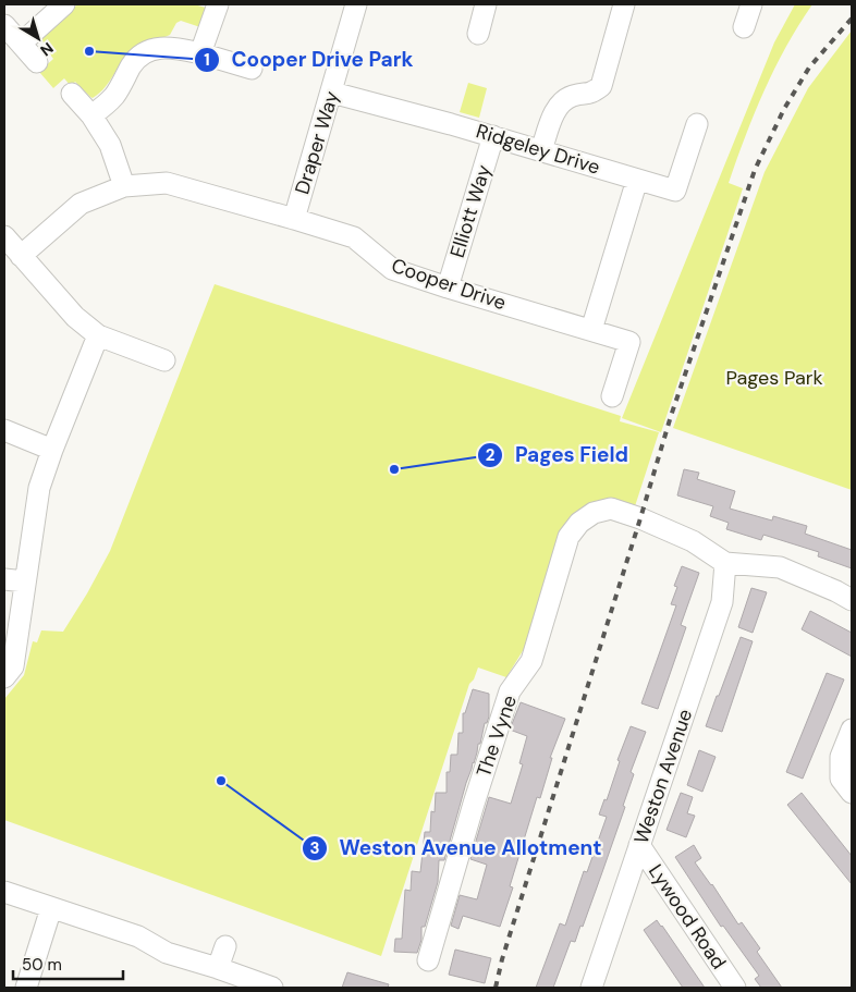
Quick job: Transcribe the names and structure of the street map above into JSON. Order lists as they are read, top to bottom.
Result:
{
  "streets": {
    "street": [
      "Draper Way",
      "Ridgeley Drive",
      "Elliott Way",
      "Cooper Drive",
      "The Vyne",
      "Weston Avenue",
      "Lywood Road"
    ]
  },
  "crossings": [
    ["Draper Way", "Ridgeley Drive"],
    ["Draper Way", "Cooper Drive"],
    ["Ridgeley Drive", "Elliott Way"],
    ["Elliott Way", "Cooper Drive"],
    ["The Vyne", "Weston Avenue"],
    ["Weston Avenue", "Lywood Road"]
  ],
  "parks": ["Pages Park"],
  "places": ["Cooper Drive Park", "Pages Field", "Weston Avenue Allotment"],
  "scale_bar": "50 m",
  "north": "bottom right"
}
